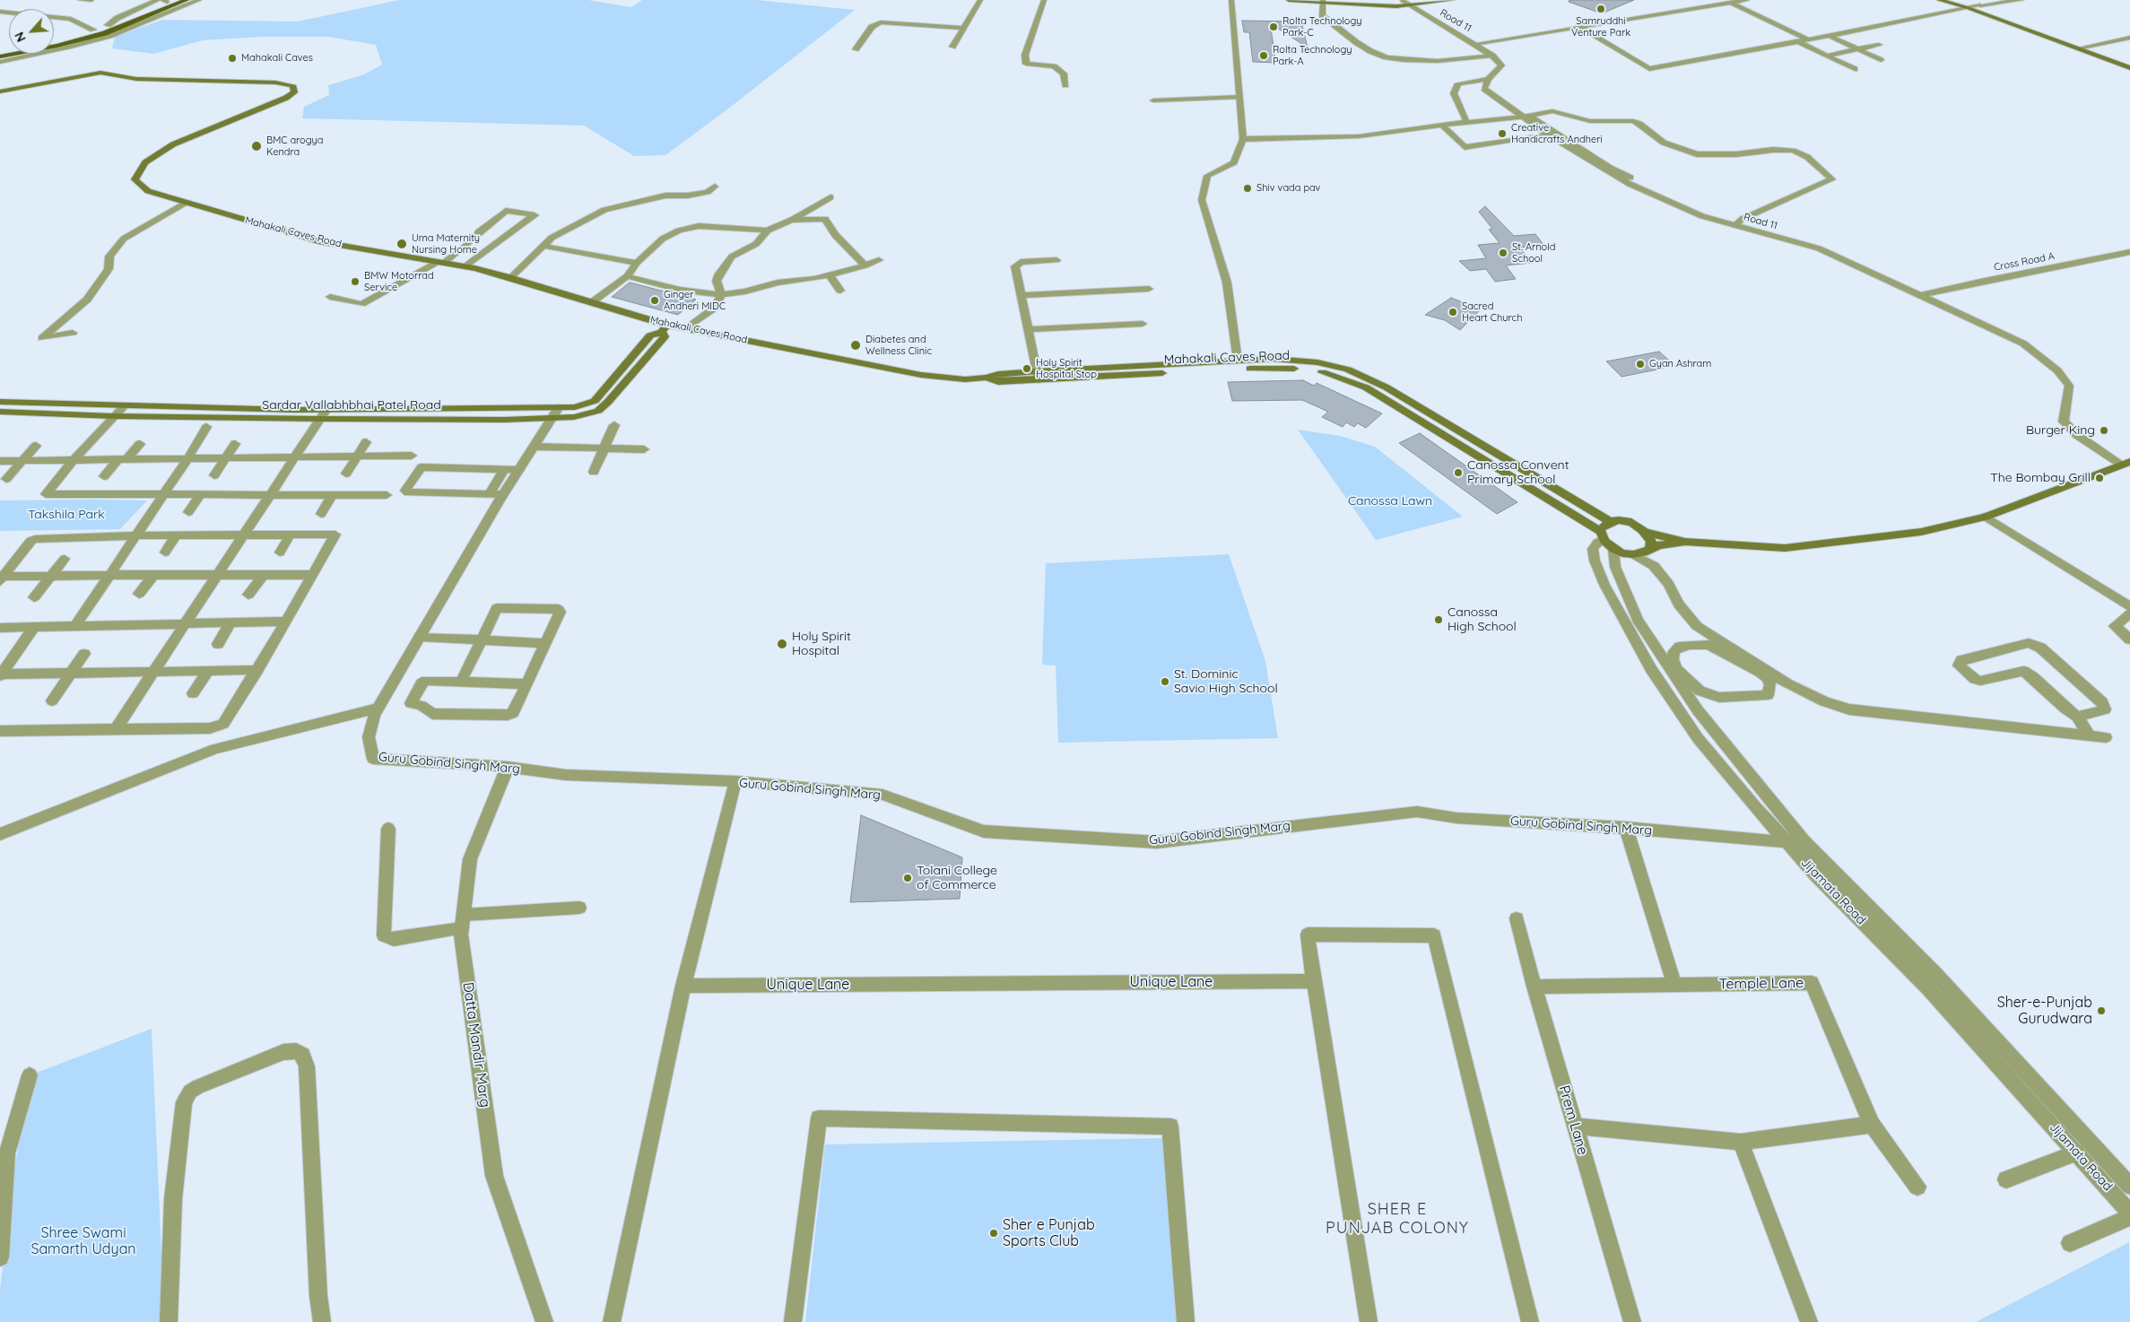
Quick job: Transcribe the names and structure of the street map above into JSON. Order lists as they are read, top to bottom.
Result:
{
  "streets": {
    "main road": ["Mahakali Caves Road", "Sardar Vallabhbhai Patel Road"],
    "street": [
      "Road 11",
      "Cross Road A",
      "Guru Gobind Singh Marg",
      "Jijamata Road",
      "Unique Lane",
      "Temple Lane",
      "Datta Mandir Marg",
      "Prem Lane"
    ]
  },
  "crossings": [
    ["Road 11", "Cross Road A"],
    ["Mahakali Caves Road", "Sardar Vallabhbhai Patel Road"],
    ["Mahakali Caves Road", "Jijamata Road"],
    ["Sardar Vallabhbhai Patel Road", "Guru Gobind Singh Marg"],
    ["Guru Gobind Singh Marg", "Jijamata Road"],
    ["Guru Gobind Singh Marg", "Datta Mandir Marg"],
    ["Temple Lane", "Prem Lane"]
  ],
  "districts": ["SHER E PUNJAB COLONY"],
  "parks": ["Canossa Lawn", "Takshila Park", "Shree Swami Samarth Udyan"],
  "places": [
    "Samruddhi Venture Park",
    "Rolta Technology Park-C",
    "Rolta Technology Park-A",
    "Mahakali Caves",
    "Creative Handicrafts Andheri",
    "BMC arogya Kendra",
    "Shiv vada pav",
    "Uma Maternity Nursing Home",
    "St. Arnold School",
    "BMW Motorrad Service",
    "Ginger Andheri MIDC",
    "Sacred Heart Church",
    "Diabetes and Wellness Clinic",
    "Gyan Ashram",
    "Holy Spirit Hospital Stop",
    "Burger King",
    "Canossa Convent Primary School",
    "The Bombay Grill",
    "Canossa High School",
    "Holy Spirit Hospital",
    "St. Dominic Savio High School",
    "Tolani College of Commerce",
    "Sher-e-Punjab Gurudwara",
    "Sher e Punjab Sports Club"
  ],
  "north": "bottom left"
}
